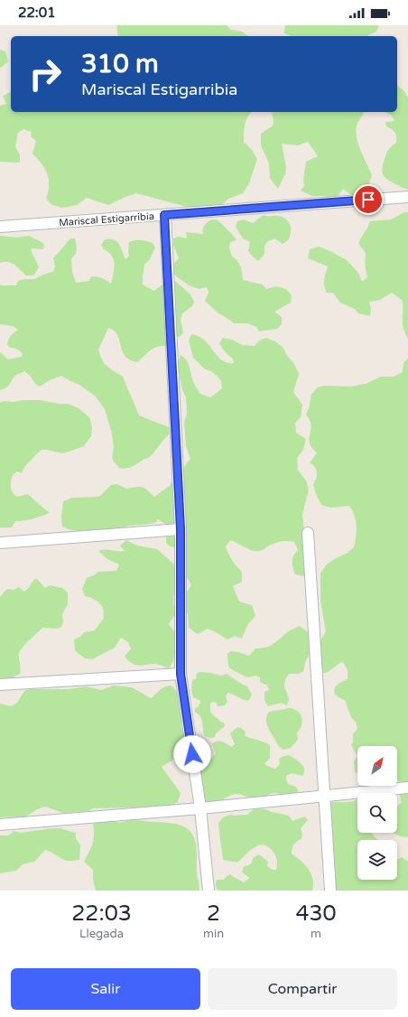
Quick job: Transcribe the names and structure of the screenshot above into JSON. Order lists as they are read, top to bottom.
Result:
{
  "streets": {
    "street": ["Mariscal Estigarribia"]
  },
  "north": "top right",
  "page": {
    "status": "22:01",
    "turn": ["310 m", "Mariscal Estigarribia"],
    "eta": [
      "22:03",
      "Llegada",
      "2",
      "min",
      "430",
      "m"
    ],
    "buttons": ["Salir", "Compartir"]
  }
}
